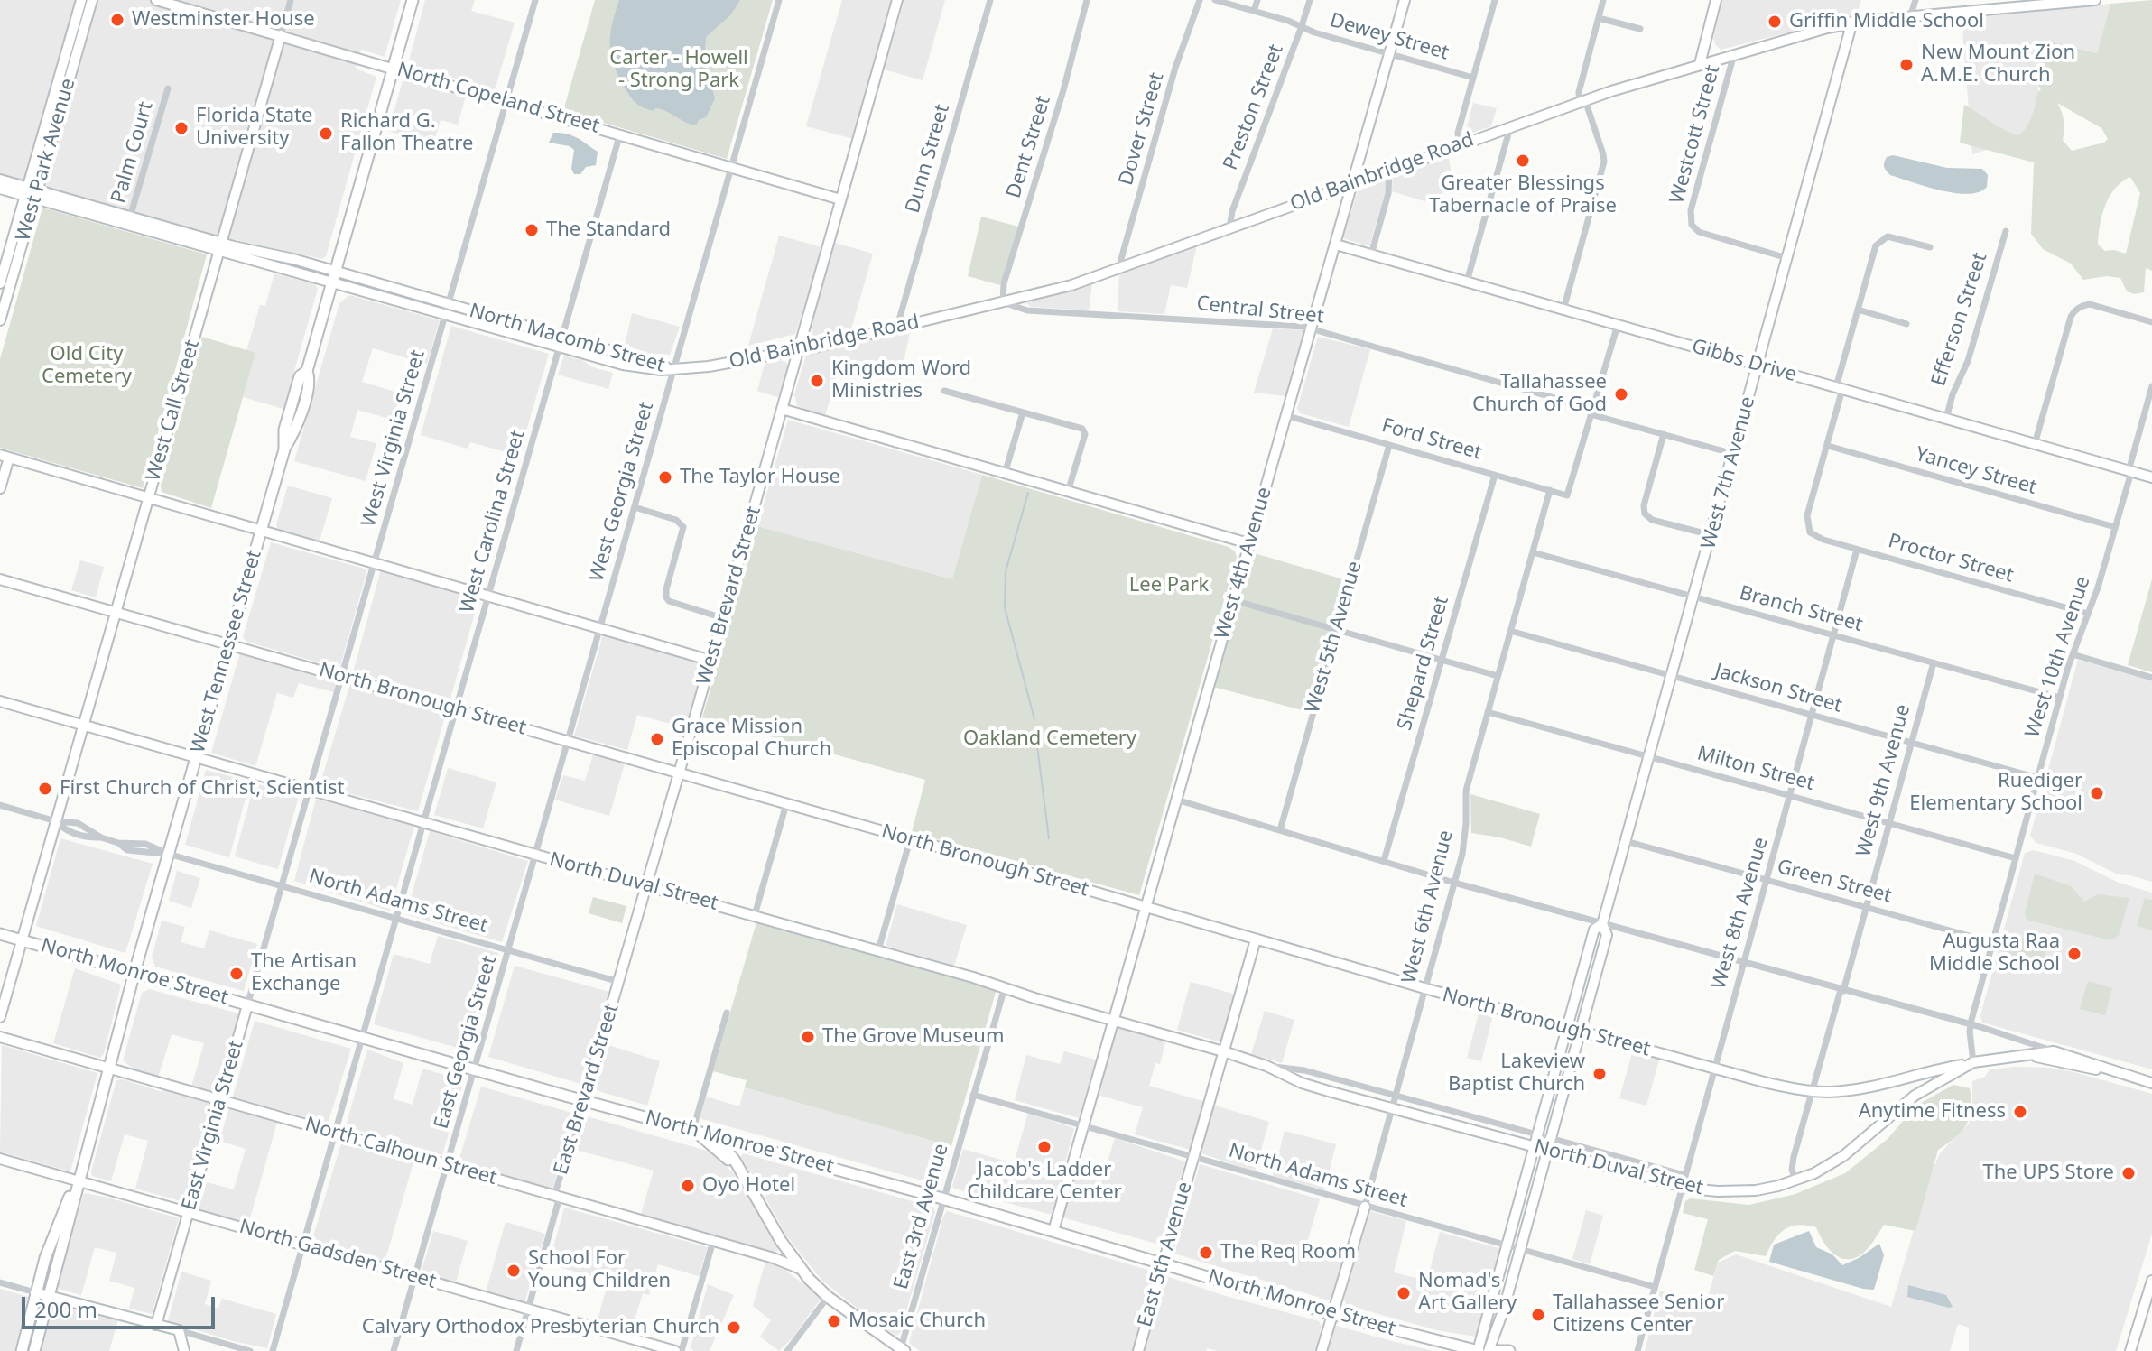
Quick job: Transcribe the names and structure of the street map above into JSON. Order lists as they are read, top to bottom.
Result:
{
  "streets": {
    "main road": ["West Tennessee Street", "North Monroe Street"],
    "street": [
      "Dewey Street",
      "North Copeland Street",
      "Preston Street",
      "Dover Street",
      "Westcott Street",
      "Dent Street",
      "Palm Court",
      "Dunn Street",
      "West Park Avenue",
      "Old Bainbridge Road",
      "Central Street",
      "Efferson Street",
      "North Macomb Street",
      "Gibbs Drive",
      "West Call Street",
      "West Virginia Street",
      "Ford Street",
      "Yancey Street",
      "West 7th Avenue",
      "West Georgia Street",
      "West Carolina Street",
      "Proctor Street",
      "West 4th Avenue",
      "West Brevard Street",
      "Branch Street",
      "West 5th Avenue",
      "West 10th Avenue",
      "Shepard Street",
      "Jackson Street",
      "North Bronough Street",
      "Milton Street",
      "West 9th Avenue",
      "North Duval Street",
      "Green Street",
      "North Adams Street",
      "West 6th Avenue",
      "West 8th Avenue",
      "East Georgia Street",
      "East Brevard Street",
      "East Virginia Street",
      "North Calhoun Street",
      "East 3rd Avenue",
      "North Gadsden Street",
      "East 5th Avenue"
    ]
  },
  "crossings": [
    ["Dewey Street", "Preston Street"],
    ["Dewey Street", "West 4th Avenue"],
    ["North Copeland Street", "West Call Street"],
    ["North Copeland Street", "West Virginia Street"],
    ["North Copeland Street", "West Georgia Street"],
    ["North Copeland Street", "West Carolina Street"],
    ["North Copeland Street", "West Brevard Street"],
    ["North Copeland Street", "West Tennessee Street"],
    ["Preston Street", "Old Bainbridge Road"],
    ["Dover Street", "Old Bainbridge Road"],
    ["Westcott Street", "Old Bainbridge Road"],
    ["Westcott Street", "West 7th Avenue"],
    ["Dent Street", "Old Bainbridge Road"],
    ["Dent Street", "Central Street"],
    ["Palm Court", "North Macomb Street"],
    ["Dunn Street", "Old Bainbridge Road"],
    ["West Park Avenue", "North Macomb Street"],
    ["Old Bainbridge Road", "Central Street"],
    ["Old Bainbridge Road", "North Macomb Street"],
    ["Old Bainbridge Road", "West 7th Avenue"],
    ["Old Bainbridge Road", "West Georgia Street"],
    ["Old Bainbridge Road", "West 4th Avenue"],
    ["Old Bainbridge Road", "West Brevard Street"],
    ["Central Street", "Ford Street"],
    ["Central Street", "West 7th Avenue"],
    ["Central Street", "West 4th Avenue"],
    ["Efferson Street", "Gibbs Drive"],
    ["North Macomb Street", "West Call Street"],
    ["North Macomb Street", "West Virginia Street"],
    ["North Macomb Street", "West Georgia Street"],
    ["North Macomb Street", "West Carolina Street"],
    ["North Macomb Street", "West Tennessee Street"],
    ["Gibbs Drive", "West 7th Avenue"],
    ["Gibbs Drive", "West 4th Avenue"],
    ["Gibbs Drive", "West 10th Avenue"],
    ["West Call Street", "North Bronough Street"],
    ["West Call Street", "North Duval Street"],
    ["West Call Street", "North Adams Street"],
    ["West Call Street", "North Monroe Street"],
    ["West Virginia Street", "North Bronough Street"],
    ["West Virginia Street", "North Duval Street"],
    ["West Virginia Street", "North Adams Street"],
    ["West Virginia Street", "East Virginia Street"],
    ["Ford Street", "West 4th Avenue"],
    ["Ford Street", "West 5th Avenue"],
    ["Ford Street", "Shepard Street"],
    ["Ford Street", "West 6th Avenue"],
    ["Yancey Street", "Proctor Street"],
    ["Yancey Street", "West 10th Avenue"],
    ["West 7th Avenue", "Branch Street"],
    ["West 7th Avenue", "Jackson Street"],
    ["West 7th Avenue", "North Bronough Street"],
    ["West 7th Avenue", "Milton Street"],
    ["West 7th Avenue", "North Duval Street"],
    ["West 7th Avenue", "Green Street"],
    ["West 7th Avenue", "North Adams Street"],
    ["West 7th Avenue", "North Monroe Street"],
    ["West Georgia Street", "North Bronough Street"],
    ["West Georgia Street", "North Duval Street"],
    ["West Georgia Street", "North Adams Street"],
    ["West Georgia Street", "East Georgia Street"],
    ["West Carolina Street", "North Bronough Street"],
    ["West Carolina Street", "North Duval Street"],
    ["West Carolina Street", "North Adams Street"],
    ["West Carolina Street", "North Monroe Street"],
    ["West Carolina Street", "North Calhoun Street"],
    ["West Carolina Street", "North Gadsden Street"],
    ["Proctor Street", "West 10th Avenue"],
    ["Proctor Street", "West 8th Avenue"],
    ["West 4th Avenue", "North Bronough Street"],
    ["West 4th Avenue", "North Duval Street"],
    ["West 4th Avenue", "North Adams Street"],
    ["West 4th Avenue", "North Monroe Street"],
    ["West Brevard Street", "North Bronough Street"],
    ["West Brevard Street", "North Duval Street"],
    ["West Brevard Street", "North Adams Street"],
    ["West Brevard Street", "East Brevard Street"],
    ["Branch Street", "West 10th Avenue"],
    ["Branch Street", "West 9th Avenue"],
    ["Branch Street", "West 6th Avenue"],
    ["Branch Street", "West 8th Avenue"],
    ["West Tennessee Street", "North Bronough Street"],
    ["West Tennessee Street", "North Duval Street"],
    ["West Tennessee Street", "North Adams Street"],
    ["West Tennessee Street", "North Monroe Street"],
    ["West Tennessee Street", "North Calhoun Street"],
    ["West Tennessee Street", "North Gadsden Street"],
    ["West 10th Avenue", "Jackson Street"],
    ["West 10th Avenue", "North Bronough Street"],
    ["West 10th Avenue", "Milton Street"],
    ["West 10th Avenue", "North Duval Street"],
    ["West 10th Avenue", "Green Street"],
    ["Jackson Street", "West 9th Avenue"],
    ["Jackson Street", "West 6th Avenue"],
    ["Jackson Street", "West 8th Avenue"],
    ["North Bronough Street", "West 9th Avenue"],
    ["North Bronough Street", "North Duval Street"],
    ["North Bronough Street", "West 6th Avenue"],
    ["North Bronough Street", "West 8th Avenue"],
    ["Milton Street", "West 9th Avenue"],
    ["Milton Street", "West 6th Avenue"],
    ["Milton Street", "West 8th Avenue"],
    ["West 9th Avenue", "North Duval Street"],
    ["West 9th Avenue", "Green Street"],
    ["North Duval Street", "West 6th Avenue"],
    ["North Duval Street", "West 8th Avenue"],
    ["North Duval Street", "East 3rd Avenue"],
    ["Green Street", "West 8th Avenue"],
    ["North Adams Street", "West 6th Avenue"],
    ["North Adams Street", "West 8th Avenue"],
    ["North Adams Street", "East Georgia Street"],
    ["North Adams Street", "East Brevard Street"],
    ["North Adams Street", "East Virginia Street"],
    ["North Adams Street", "East 3rd Avenue"],
    ["North Adams Street", "East 5th Avenue"],
    ["North Monroe Street", "East Georgia Street"],
    ["North Monroe Street", "East Brevard Street"],
    ["North Monroe Street", "East Virginia Street"],
    ["North Monroe Street", "East 3rd Avenue"],
    ["North Monroe Street", "East 5th Avenue"],
    ["East Georgia Street", "North Calhoun Street"],
    ["East Georgia Street", "North Gadsden Street"],
    ["East Brevard Street", "North Calhoun Street"],
    ["East Brevard Street", "North Gadsden Street"],
    ["East Virginia Street", "North Calhoun Street"],
    ["East Virginia Street", "North Gadsden Street"]
  ],
  "parks": [
    "Carter - Howell - Strong Park",
    "Old City Cemetery",
    "Lee Park",
    "Oakland Cemetery"
  ],
  "places": [
    "Westminster House",
    "Griffin Middle School",
    "New Mount Zion A.M.E. Church",
    "Florida State University",
    "Richard G. Fallon Theatre",
    "Greater Blessings Tabernacle of Praise",
    "The Standard",
    "Kingdom Word Ministries",
    "Tallahassee Church of God",
    "The Taylor House",
    "Grace Mission Episcopal Church",
    "First Church of Christ, Scientist",
    "Ruediger Elementary School",
    "Augusta Raa Middle School",
    "The Artisan Exchange",
    "The Grove Museum",
    "Lakeview Baptist Church",
    "Anytime Fitness",
    "Jacob's Ladder Childcare Center",
    "The UPS Store",
    "Oyo Hotel",
    "The Req Room",
    "School For Young Children",
    "Nomad's Art Gallery",
    "Tallahassee Senior Citizens Center",
    "Mosaic Church",
    "Calvary Orthodox Presbyterian Church"
  ],
  "scale_bar": "200 m"
}
